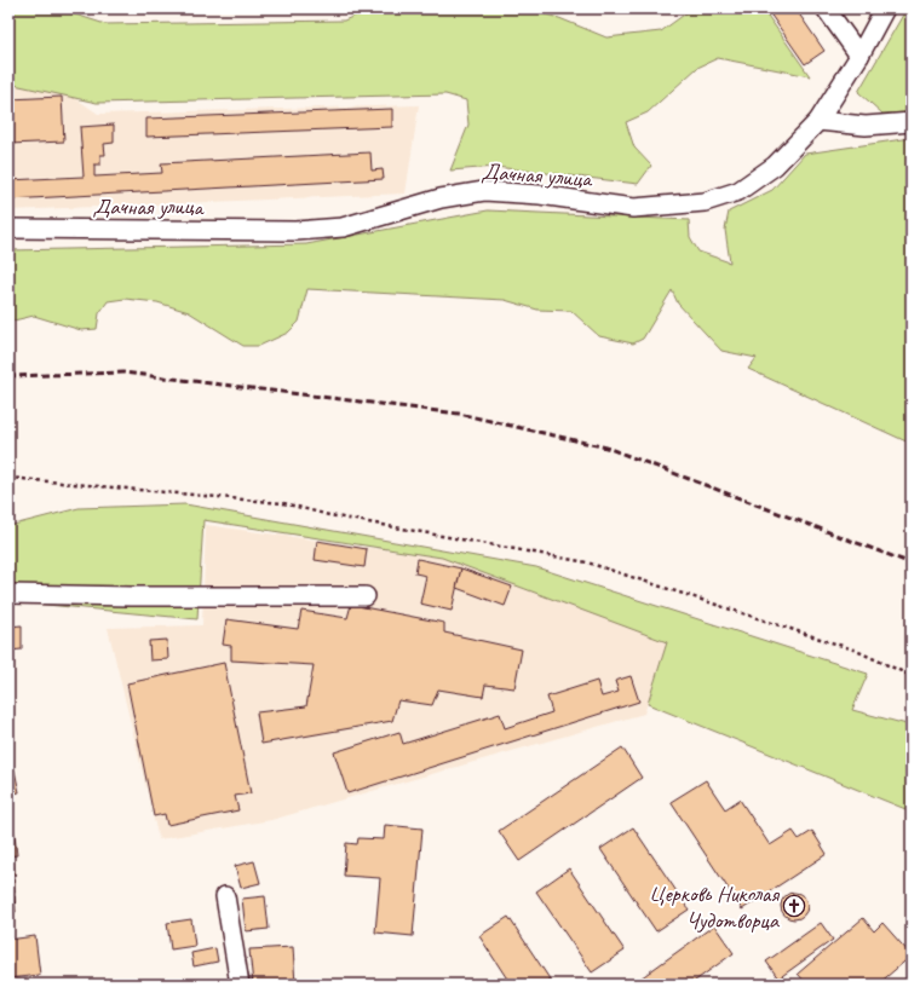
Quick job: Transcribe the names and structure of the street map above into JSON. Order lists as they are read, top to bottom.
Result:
{
  "streets": {
    "street": ["Дачная улица"]
  },
  "places": {
    "church": ["Церковь Николая Чудотворца"]
  }
}
